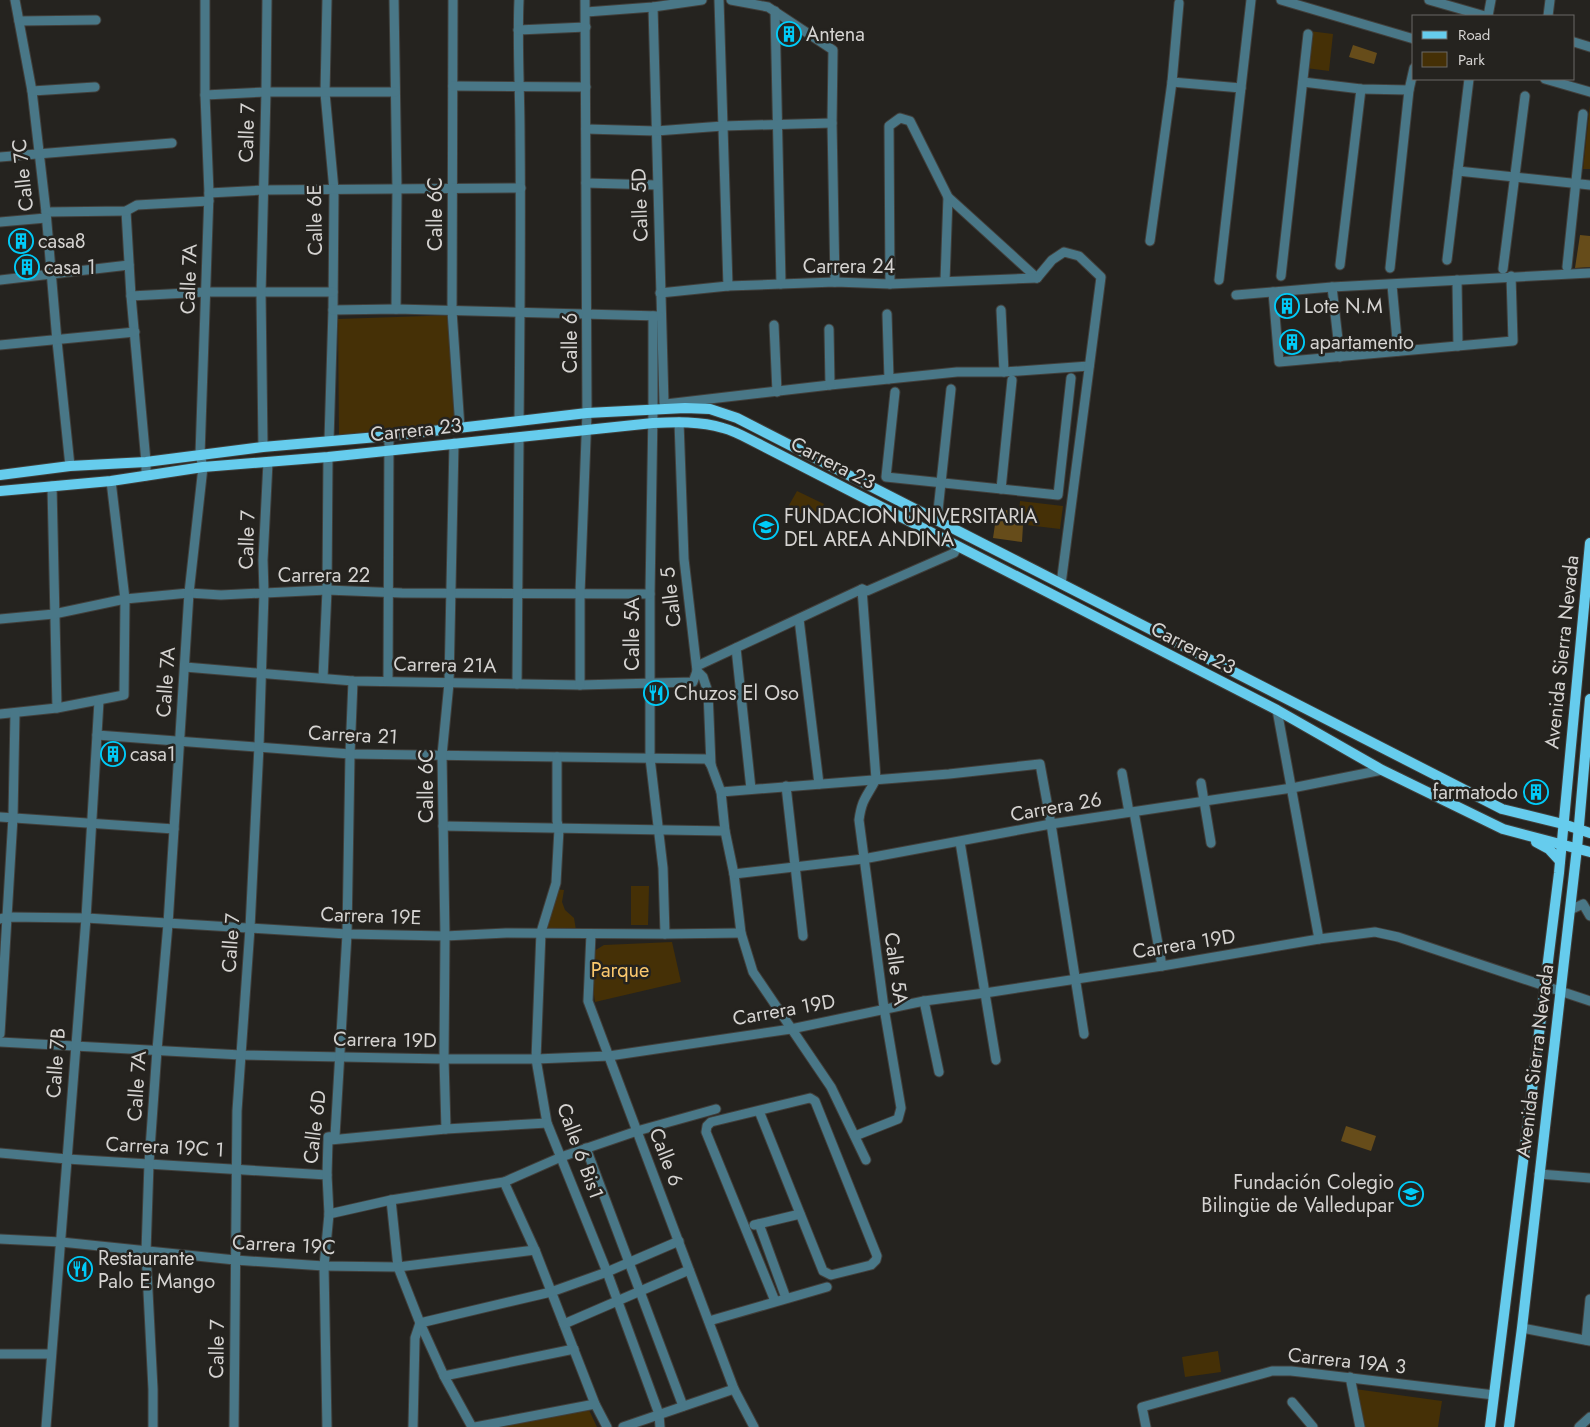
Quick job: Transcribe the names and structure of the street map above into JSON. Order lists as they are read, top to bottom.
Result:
{
  "streets": {
    "main road": ["Carrera 23", "Avenida Sierra Nevada"],
    "street": [
      "Calle 7",
      "Calle 7C",
      "Calle 5D",
      "Calle 6C",
      "Calle 6E",
      "Carrera 24",
      "Calle 7A",
      "Calle 6",
      "Carrera 22",
      "Calle 5",
      "Calle 5A",
      "Carrera 21A",
      "Carrera 21",
      "Carrera 26",
      "Carrera 19E",
      "Carrera 19D",
      "Calle 7B",
      "Calle 6D",
      "Carrera 19C 1",
      "Calle 6 Bis1",
      "Carrera 19C",
      "Carrera 19A 3"
    ]
  },
  "crossings": [
    ["Calle 7", "Carrera 23"],
    ["Calle 7", "Carrera 22"],
    ["Calle 7", "Carrera 21A"],
    ["Calle 7", "Carrera 21"],
    ["Calle 7", "Carrera 19E"],
    ["Calle 7", "Carrera 19D"],
    ["Calle 7", "Carrera 19C 1"],
    ["Calle 7", "Carrera 19C"],
    ["Calle 7C", "Carrera 23"],
    ["Calle 5D", "Carrera 24"],
    ["Calle 5D", "Calle 5A"],
    ["Calle 6C", "Carrera 23"],
    ["Calle 6C", "Carrera 22"],
    ["Calle 6C", "Carrera 21A"],
    ["Calle 6C", "Carrera 21"],
    ["Calle 6C", "Carrera 19E"],
    ["Calle 6C", "Carrera 19D"],
    ["Calle 6E", "Carrera 23"],
    ["Calle 7A", "Carrera 23"],
    ["Calle 7A", "Carrera 22"],
    ["Calle 7A", "Carrera 21A"],
    ["Calle 7A", "Carrera 21"],
    ["Calle 7A", "Carrera 19E"],
    ["Calle 7A", "Carrera 19D"],
    ["Calle 7A", "Carrera 19C 1"],
    ["Calle 7A", "Carrera 19C"],
    ["Calle 6", "Carrera 23"],
    ["Calle 6", "Carrera 22"],
    ["Calle 6", "Carrera 21A"],
    ["Calle 6", "Carrera 19E"],
    ["Calle 6", "Carrera 19D"],
    ["Carrera 23", "Calle 5"],
    ["Carrera 23", "Calle 5A"],
    ["Carrera 23", "Avenida Sierra Nevada"],
    ["Carrera 23", "Carrera 21A"],
    ["Carrera 23", "Carrera 26"],
    ["Carrera 22", "Calle 5A"],
    ["Calle 5", "Calle 5A"],
    ["Calle 5", "Carrera 21A"],
    ["Calle 5", "Carrera 21"],
    ["Calle 5", "Carrera 26"],
    ["Calle 5", "Carrera 19E"],
    ["Calle 5", "Carrera 19D"],
    ["Calle 5A", "Carrera 21A"],
    ["Calle 5A", "Carrera 21"],
    ["Calle 5A", "Carrera 26"],
    ["Calle 5A", "Carrera 19E"],
    ["Calle 5A", "Carrera 19D"],
    ["Avenida Sierra Nevada", "Carrera 19D"],
    ["Avenida Sierra Nevada", "Carrera 19A 3"],
    ["Carrera 21A", "Calle 6D"],
    ["Carrera 21", "Calle 7B"],
    ["Carrera 21", "Calle 6D"],
    ["Carrera 21", "Calle 6 Bis1"],
    ["Carrera 19E", "Calle 7B"],
    ["Carrera 19E", "Calle 6D"],
    ["Carrera 19E", "Calle 6 Bis1"],
    ["Carrera 19D", "Calle 7B"],
    ["Carrera 19D", "Calle 6D"],
    ["Carrera 19D", "Calle 6 Bis1"],
    ["Calle 7B", "Carrera 19C 1"],
    ["Calle 7B", "Carrera 19C"],
    ["Calle 6D", "Carrera 19C 1"],
    ["Calle 6D", "Carrera 19C"]
  ],
  "parks": ["Parque"],
  "places": {
    "building": [
      "Antena",
      "casa8",
      "casa 1",
      "Lote N.M",
      "apartamento",
      "casa1",
      "farmatodo"
    ],
    "school or university": ["FUNDACION UNIVERSITARIA DEL AREA ANDINA", "Fundación Colegio Bilingüe de Valledupar"],
    "restaurant": ["Chuzos El Oso", "Restaurante Palo E Mango"]
  },
  "legend": ["Road", "Park"]
}
